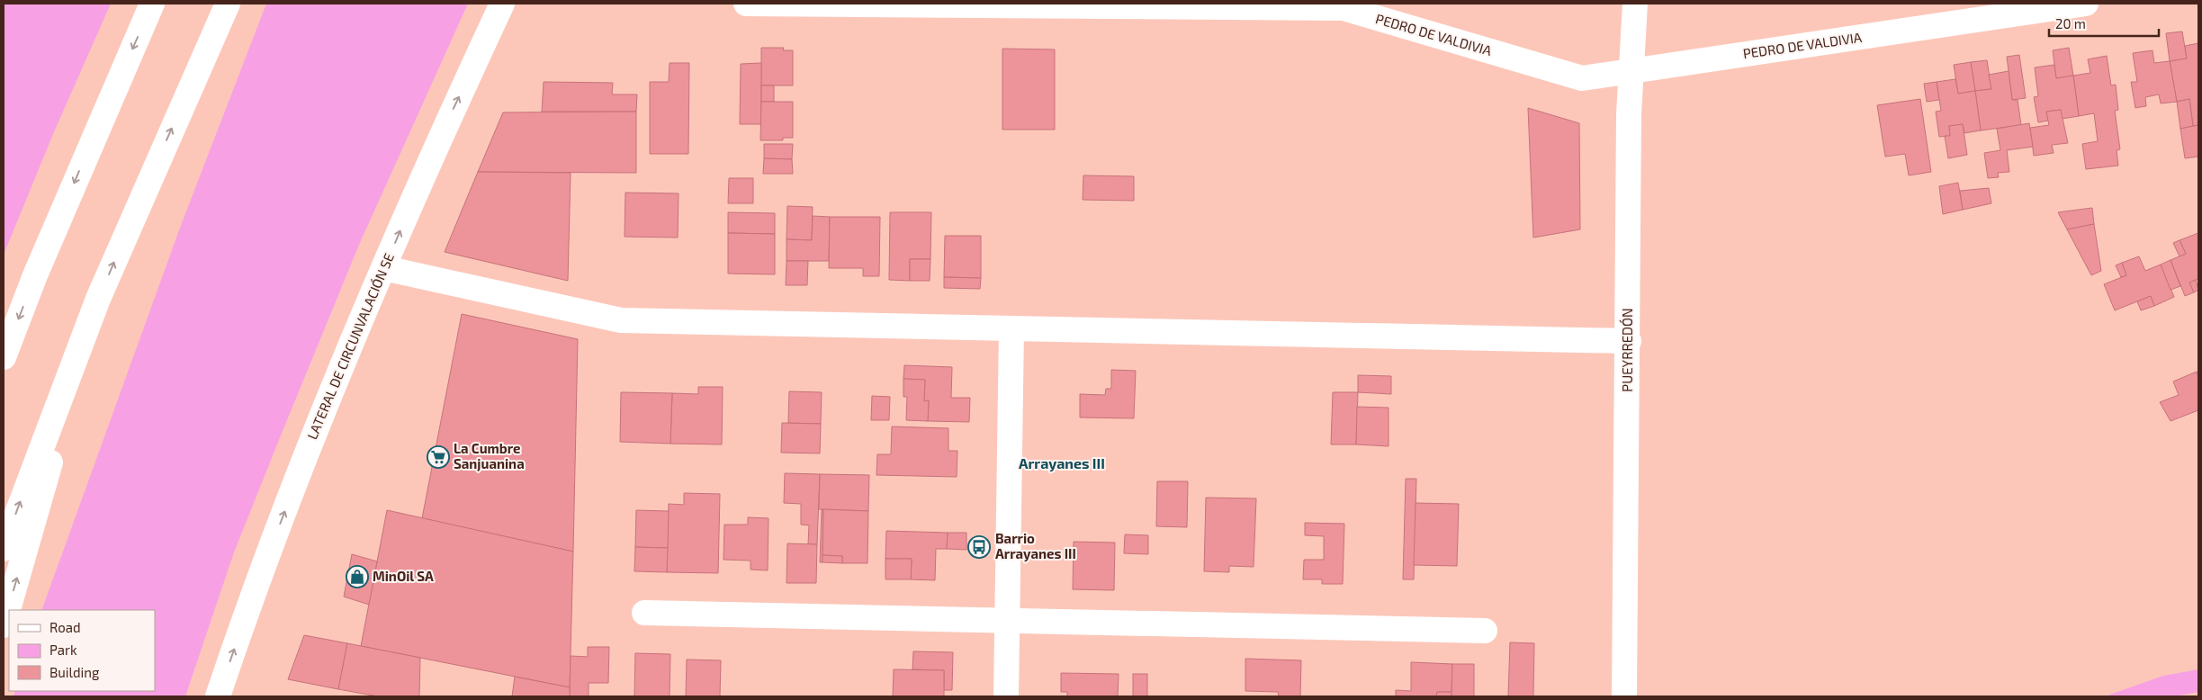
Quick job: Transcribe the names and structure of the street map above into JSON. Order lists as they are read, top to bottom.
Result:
{
  "streets": {
    "main road": ["PEDRO DE VALDIVIA", "LATERAL DE CIRCUNVALACIÓN SE", "PUEYRREDÓN"]
  },
  "crossings": [
    ["PEDRO DE VALDIVIA", "PUEYRREDÓN"]
  ],
  "one_way": ["LATERAL DE CIRCUNVALACIÓN SE"],
  "districts": ["Arrayanes III"],
  "places": {
    "supermarket": ["La Cumbre Sanjuanina"],
    "bus stop": ["Barrio Arrayanes III"],
    "shop": ["MinOil SA"]
  },
  "legend": ["Road", "Park", "Building"],
  "scale_bar": "20 m"
}
